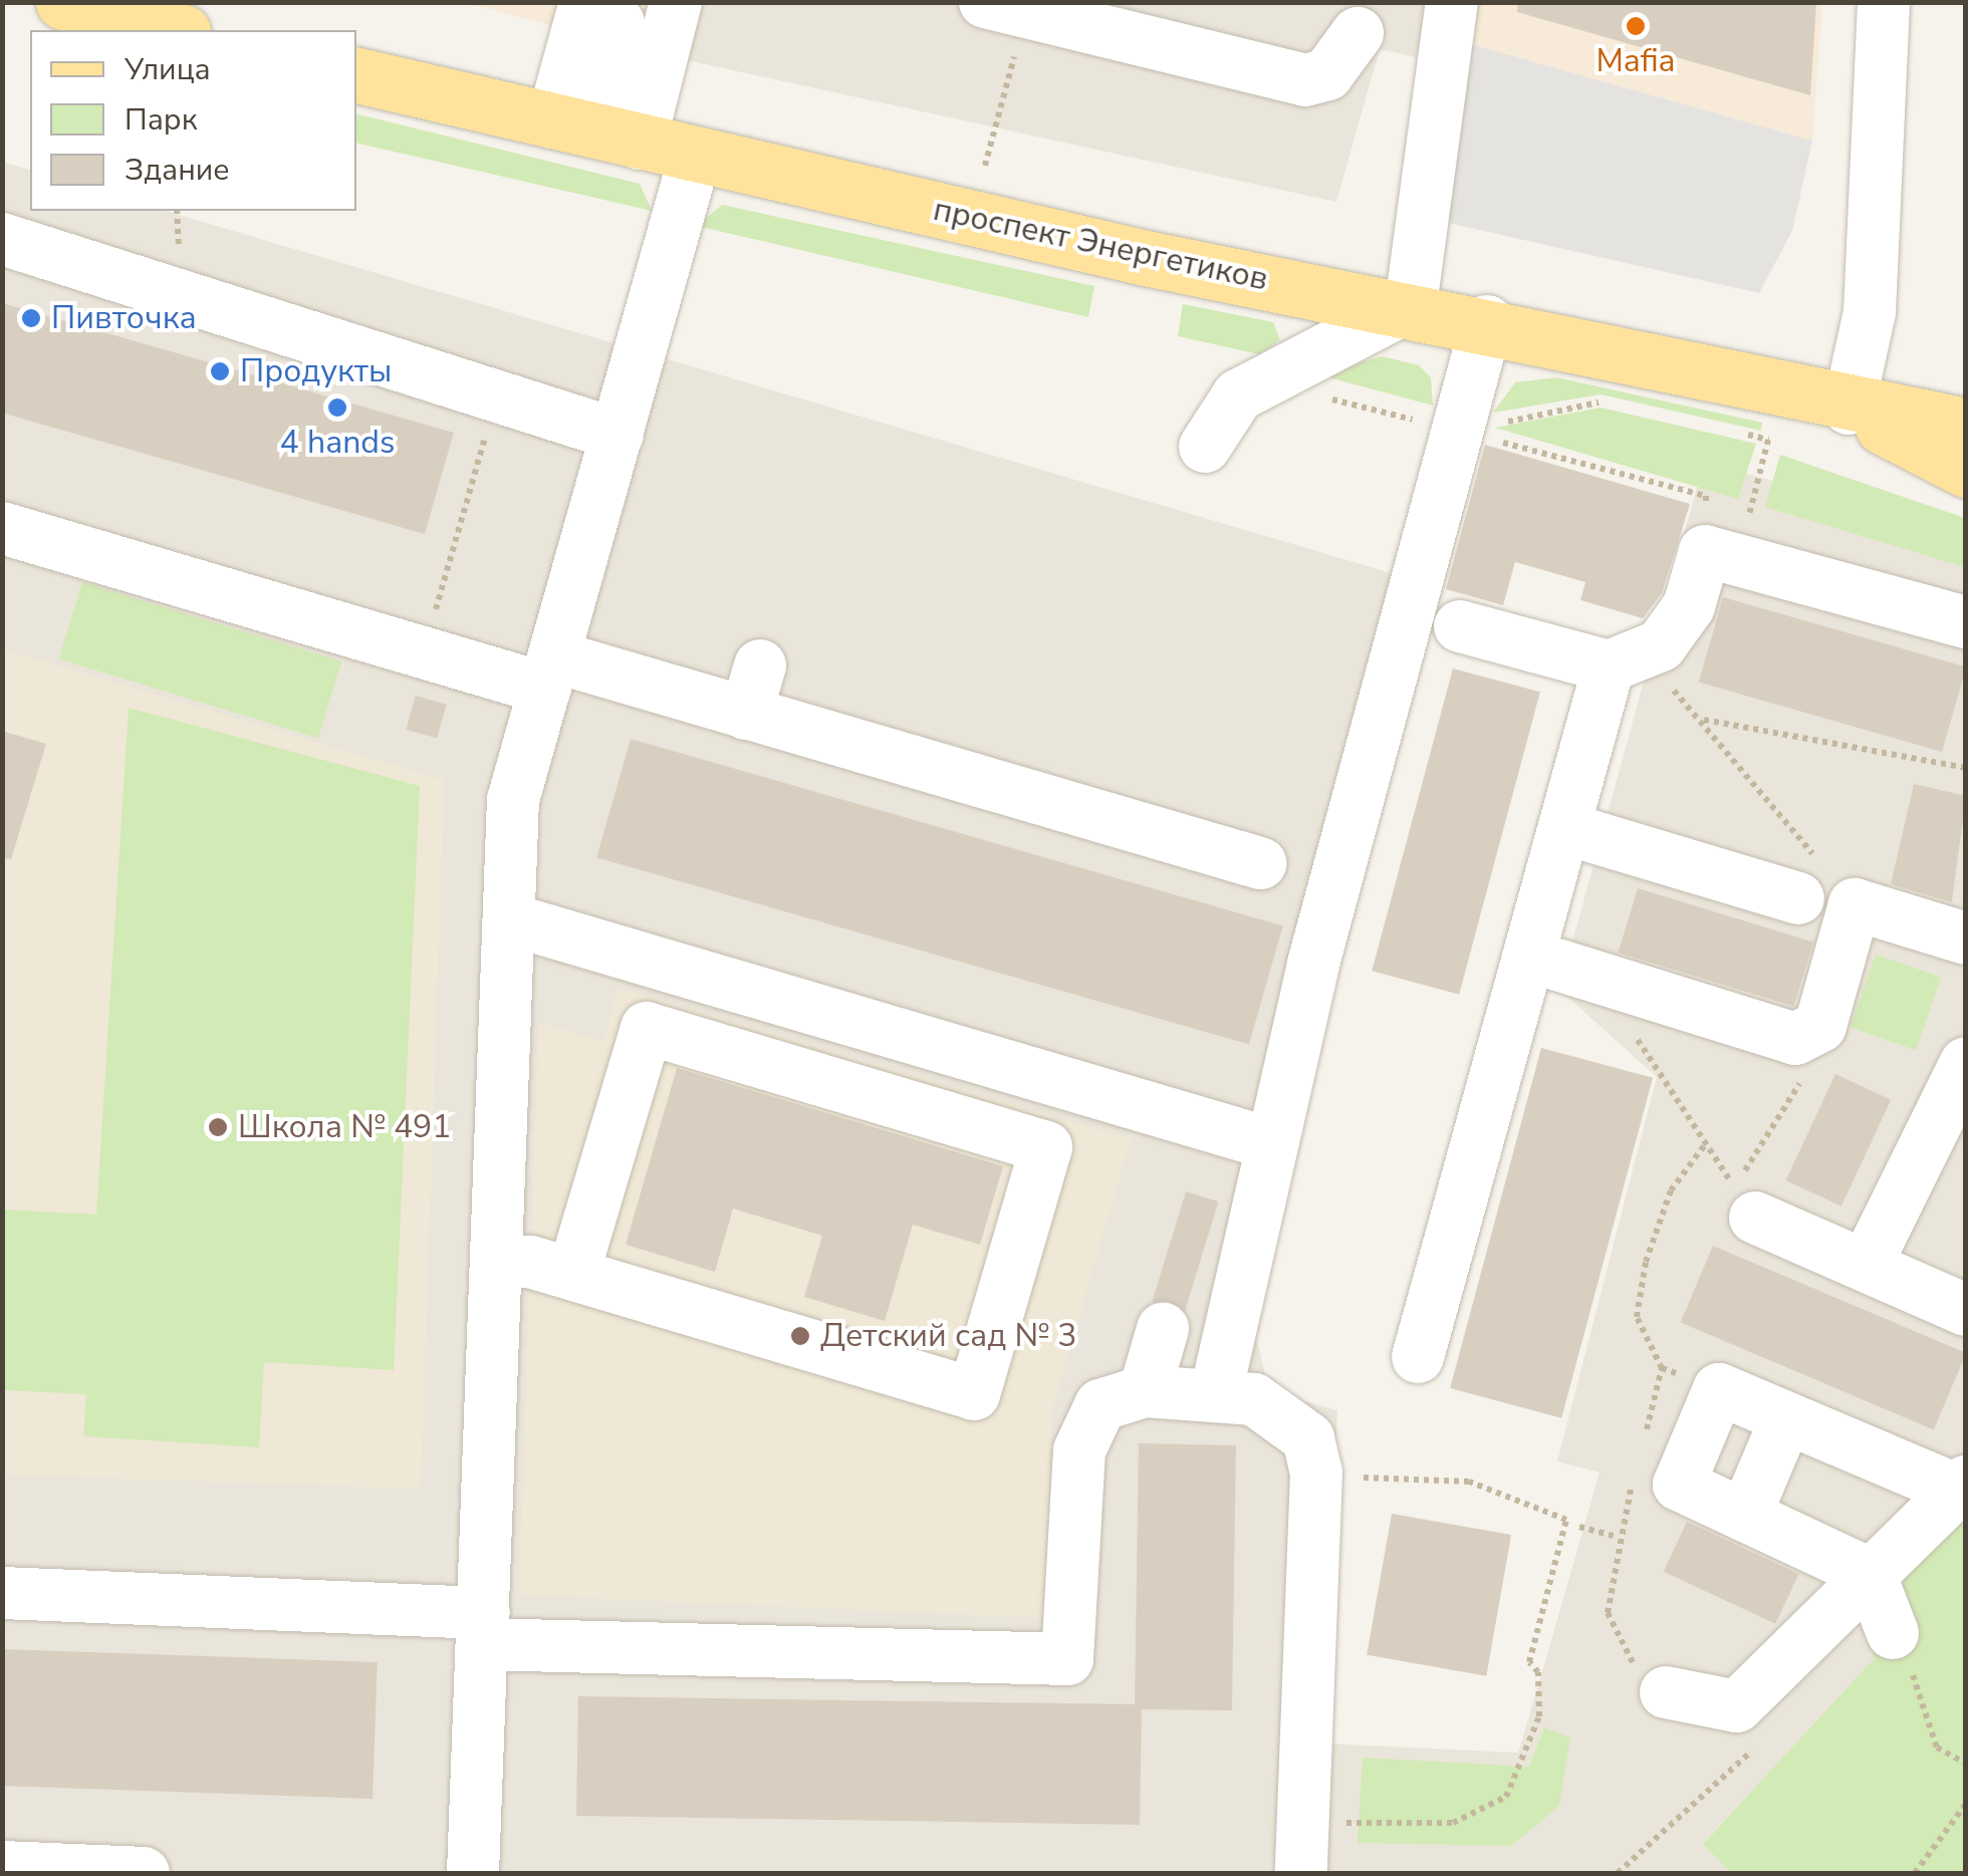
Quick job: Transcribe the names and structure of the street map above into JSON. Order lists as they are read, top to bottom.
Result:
{
  "streets": {
    "main road": ["проспект Энергетиков"]
  },
  "places": [
    "Mafia",
    "Пивточка",
    "Продукты",
    "4 hands",
    "Школа № 491",
    "Детский сад № 3"
  ],
  "legend": ["Улица", "Парк", "Здание"]
}
